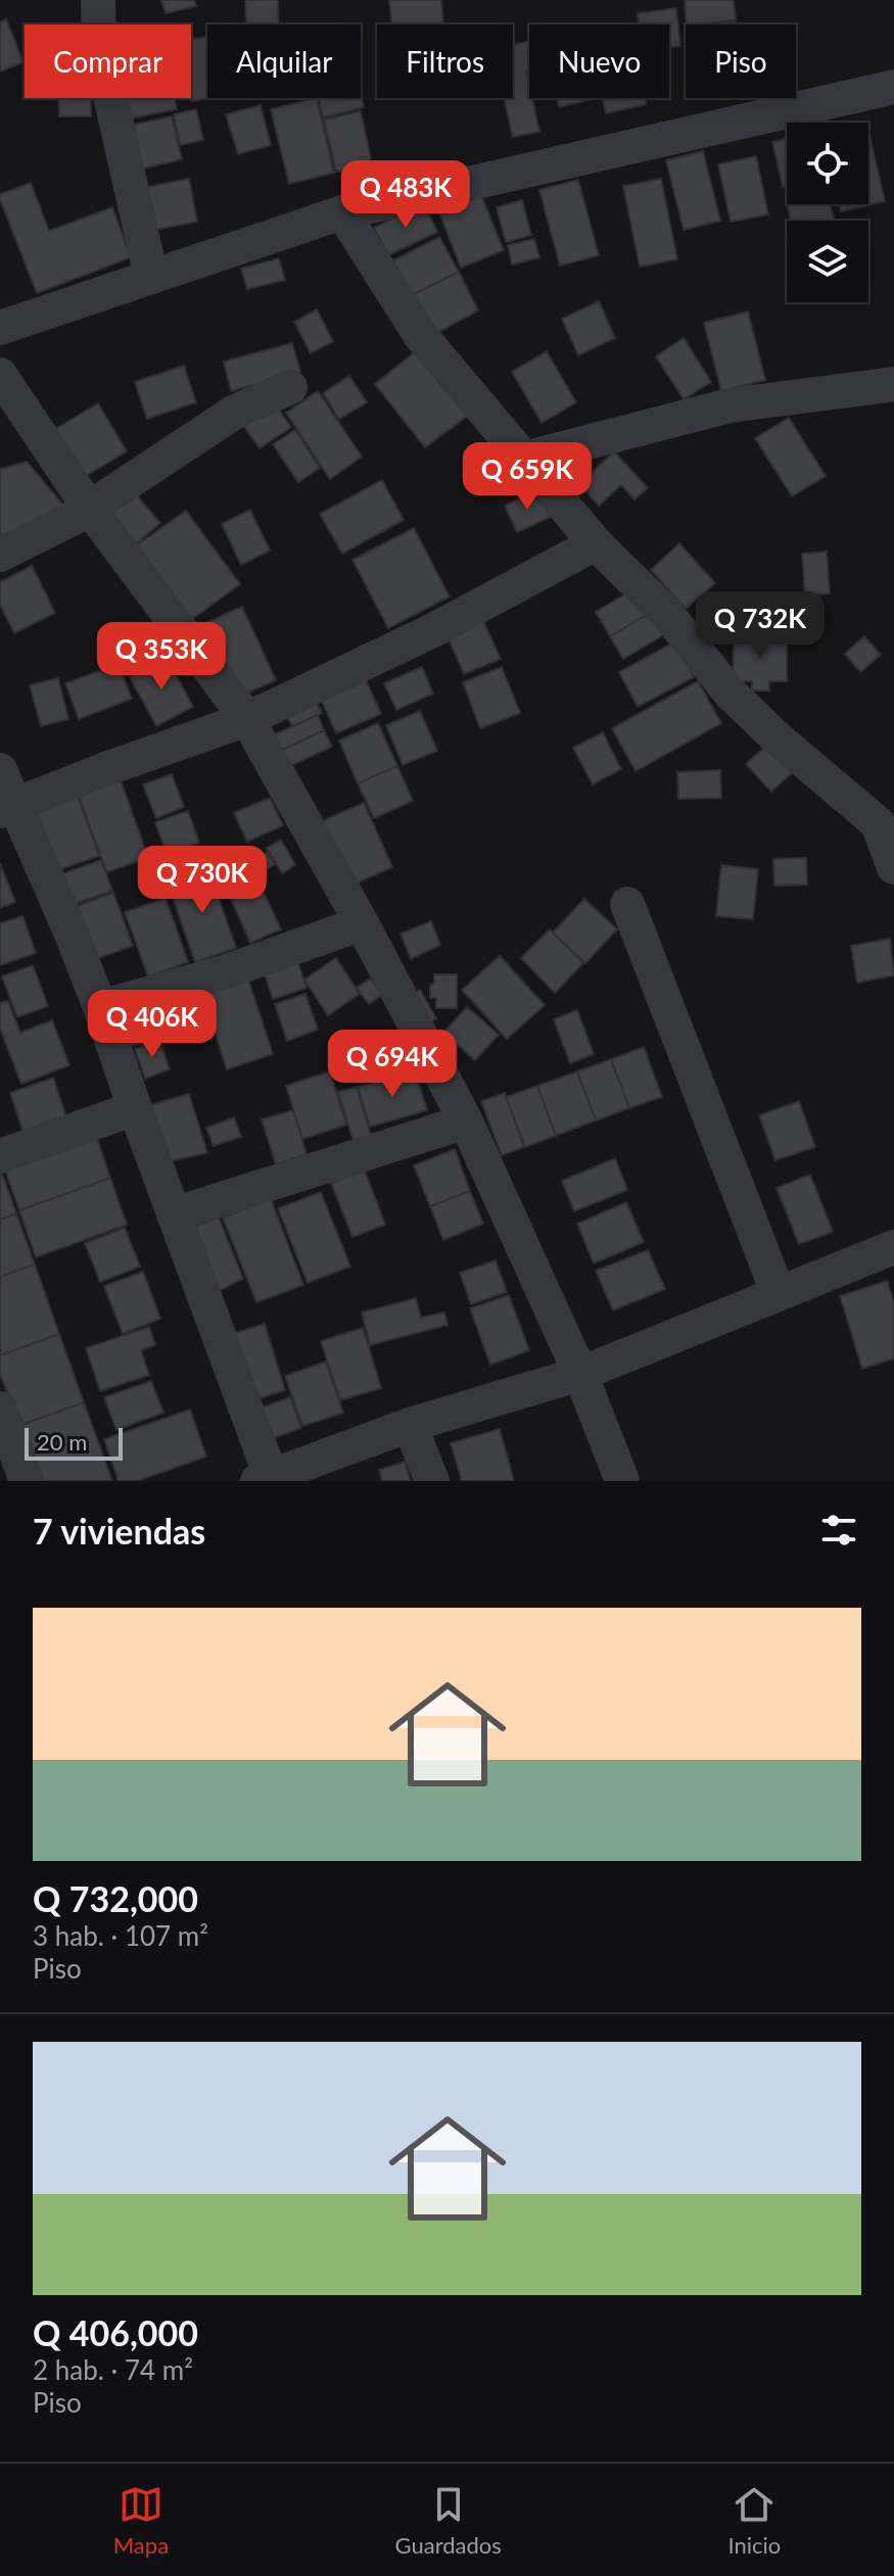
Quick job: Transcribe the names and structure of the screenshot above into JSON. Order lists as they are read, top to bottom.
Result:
{
  "scale_bar": "20 m",
  "page": {
    "chip": [
      "Comprar",
      "Alquilar",
      "Filtros",
      "Nuevo",
      "Piso"
    ],
    "price": [
      "Q 483K",
      "Q 659K",
      "Q 732K",
      "Q 353K",
      "Q 730K",
      "Q 406K",
      "Q 694K"
    ],
    "scale": "20 m",
    "heading": "7 viviendas",
    "list": [
      {
        "name": "Q 732,000",
        "note": "3 hab. · 107 m² · Piso"
      },
      {
        "name": "Q 406,000",
        "note": "2 hab. · 74 m² · Piso"
      }
    ],
    "tabs": ["Mapa", "Guardados", "Inicio"]
  }
}
